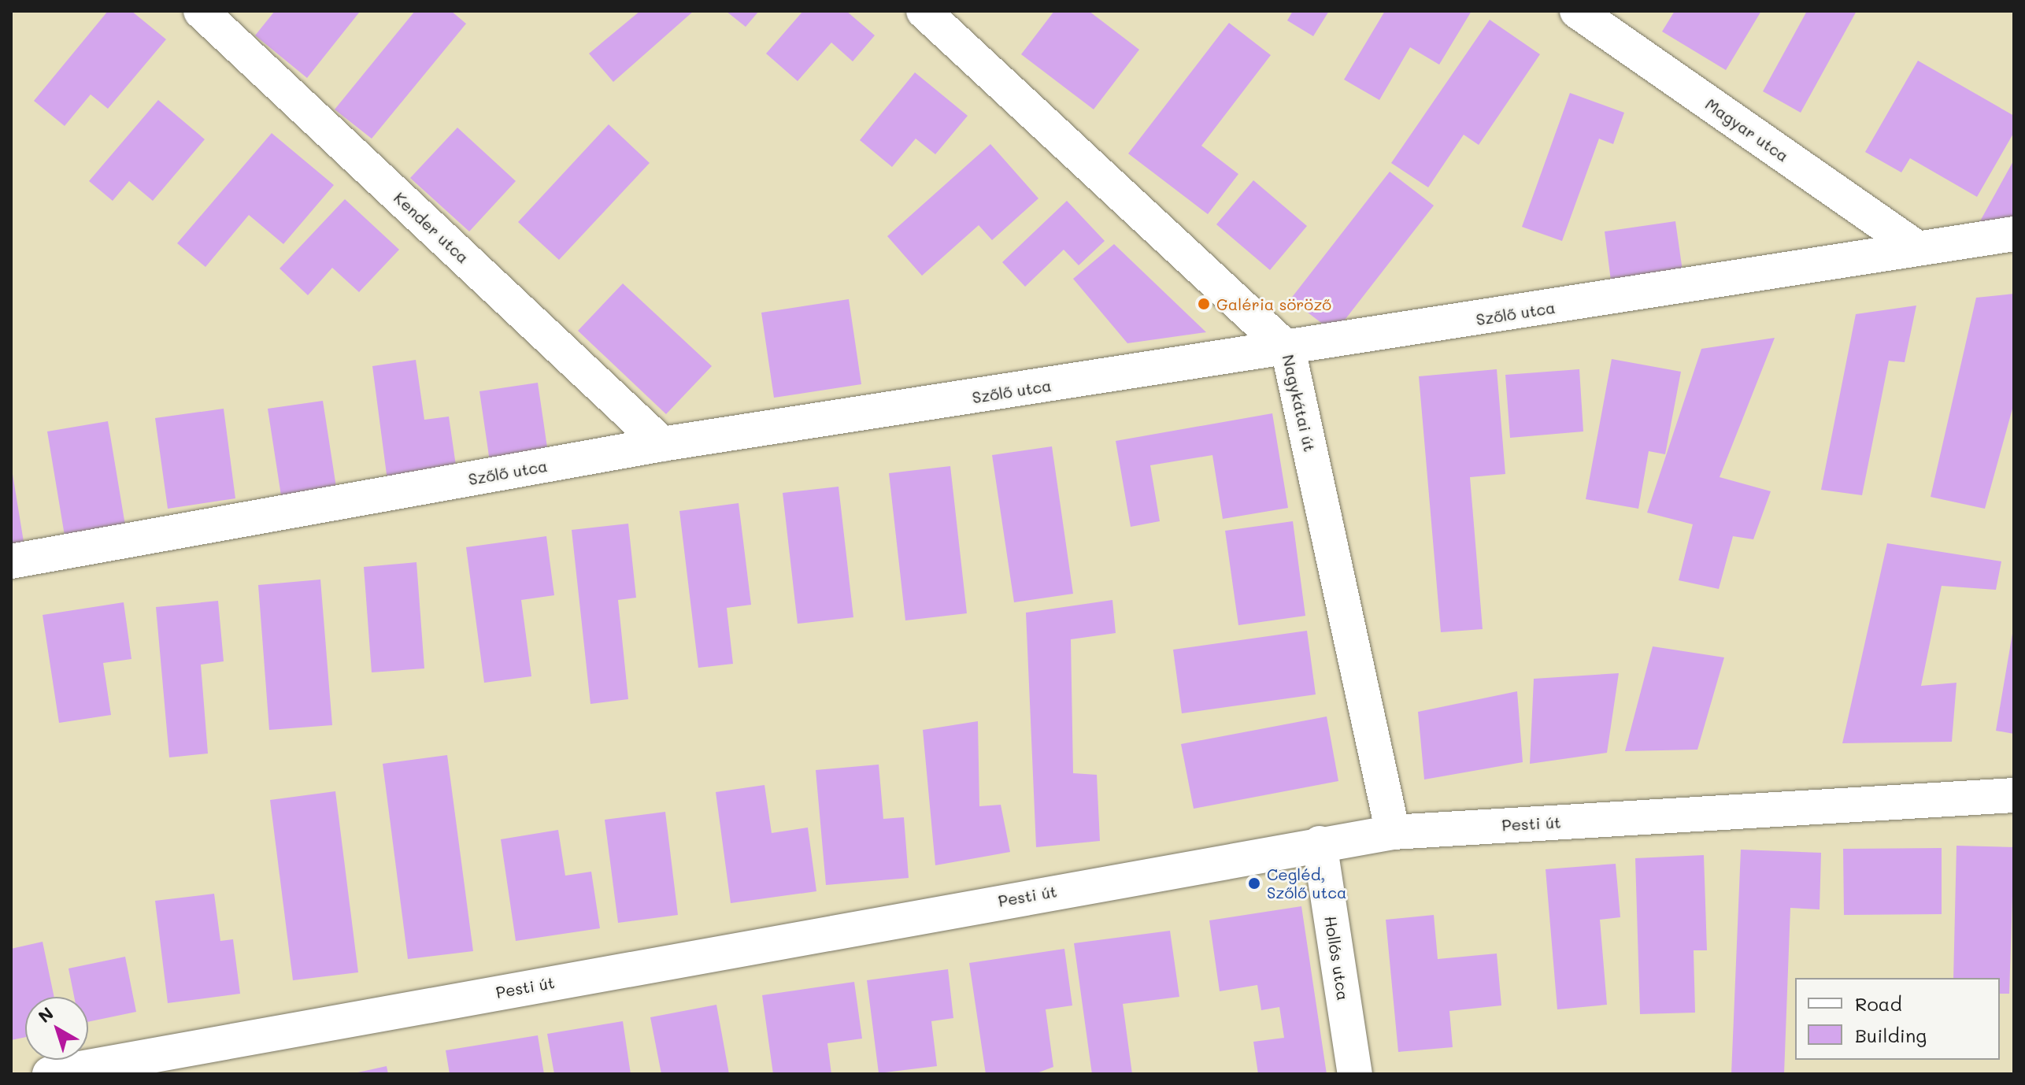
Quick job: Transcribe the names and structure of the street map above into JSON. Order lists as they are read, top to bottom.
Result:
{
  "streets": {
    "street": [
      "Magyar utca",
      "Kender utca",
      "Szőlő utca",
      "Nagykátai út",
      "Pesti út",
      "Hollós utca"
    ]
  },
  "crossings": [
    ["Magyar utca", "Szőlő utca"],
    ["Kender utca", "Szőlő utca"],
    ["Szőlő utca", "Nagykátai út"],
    ["Nagykátai út", "Pesti út"],
    ["Pesti út", "Hollós utca"]
  ],
  "places": ["Galéria söröző", "Cegléd, Szőlő utca"],
  "legend": ["Road", "Building"],
  "north": "top left"
}
